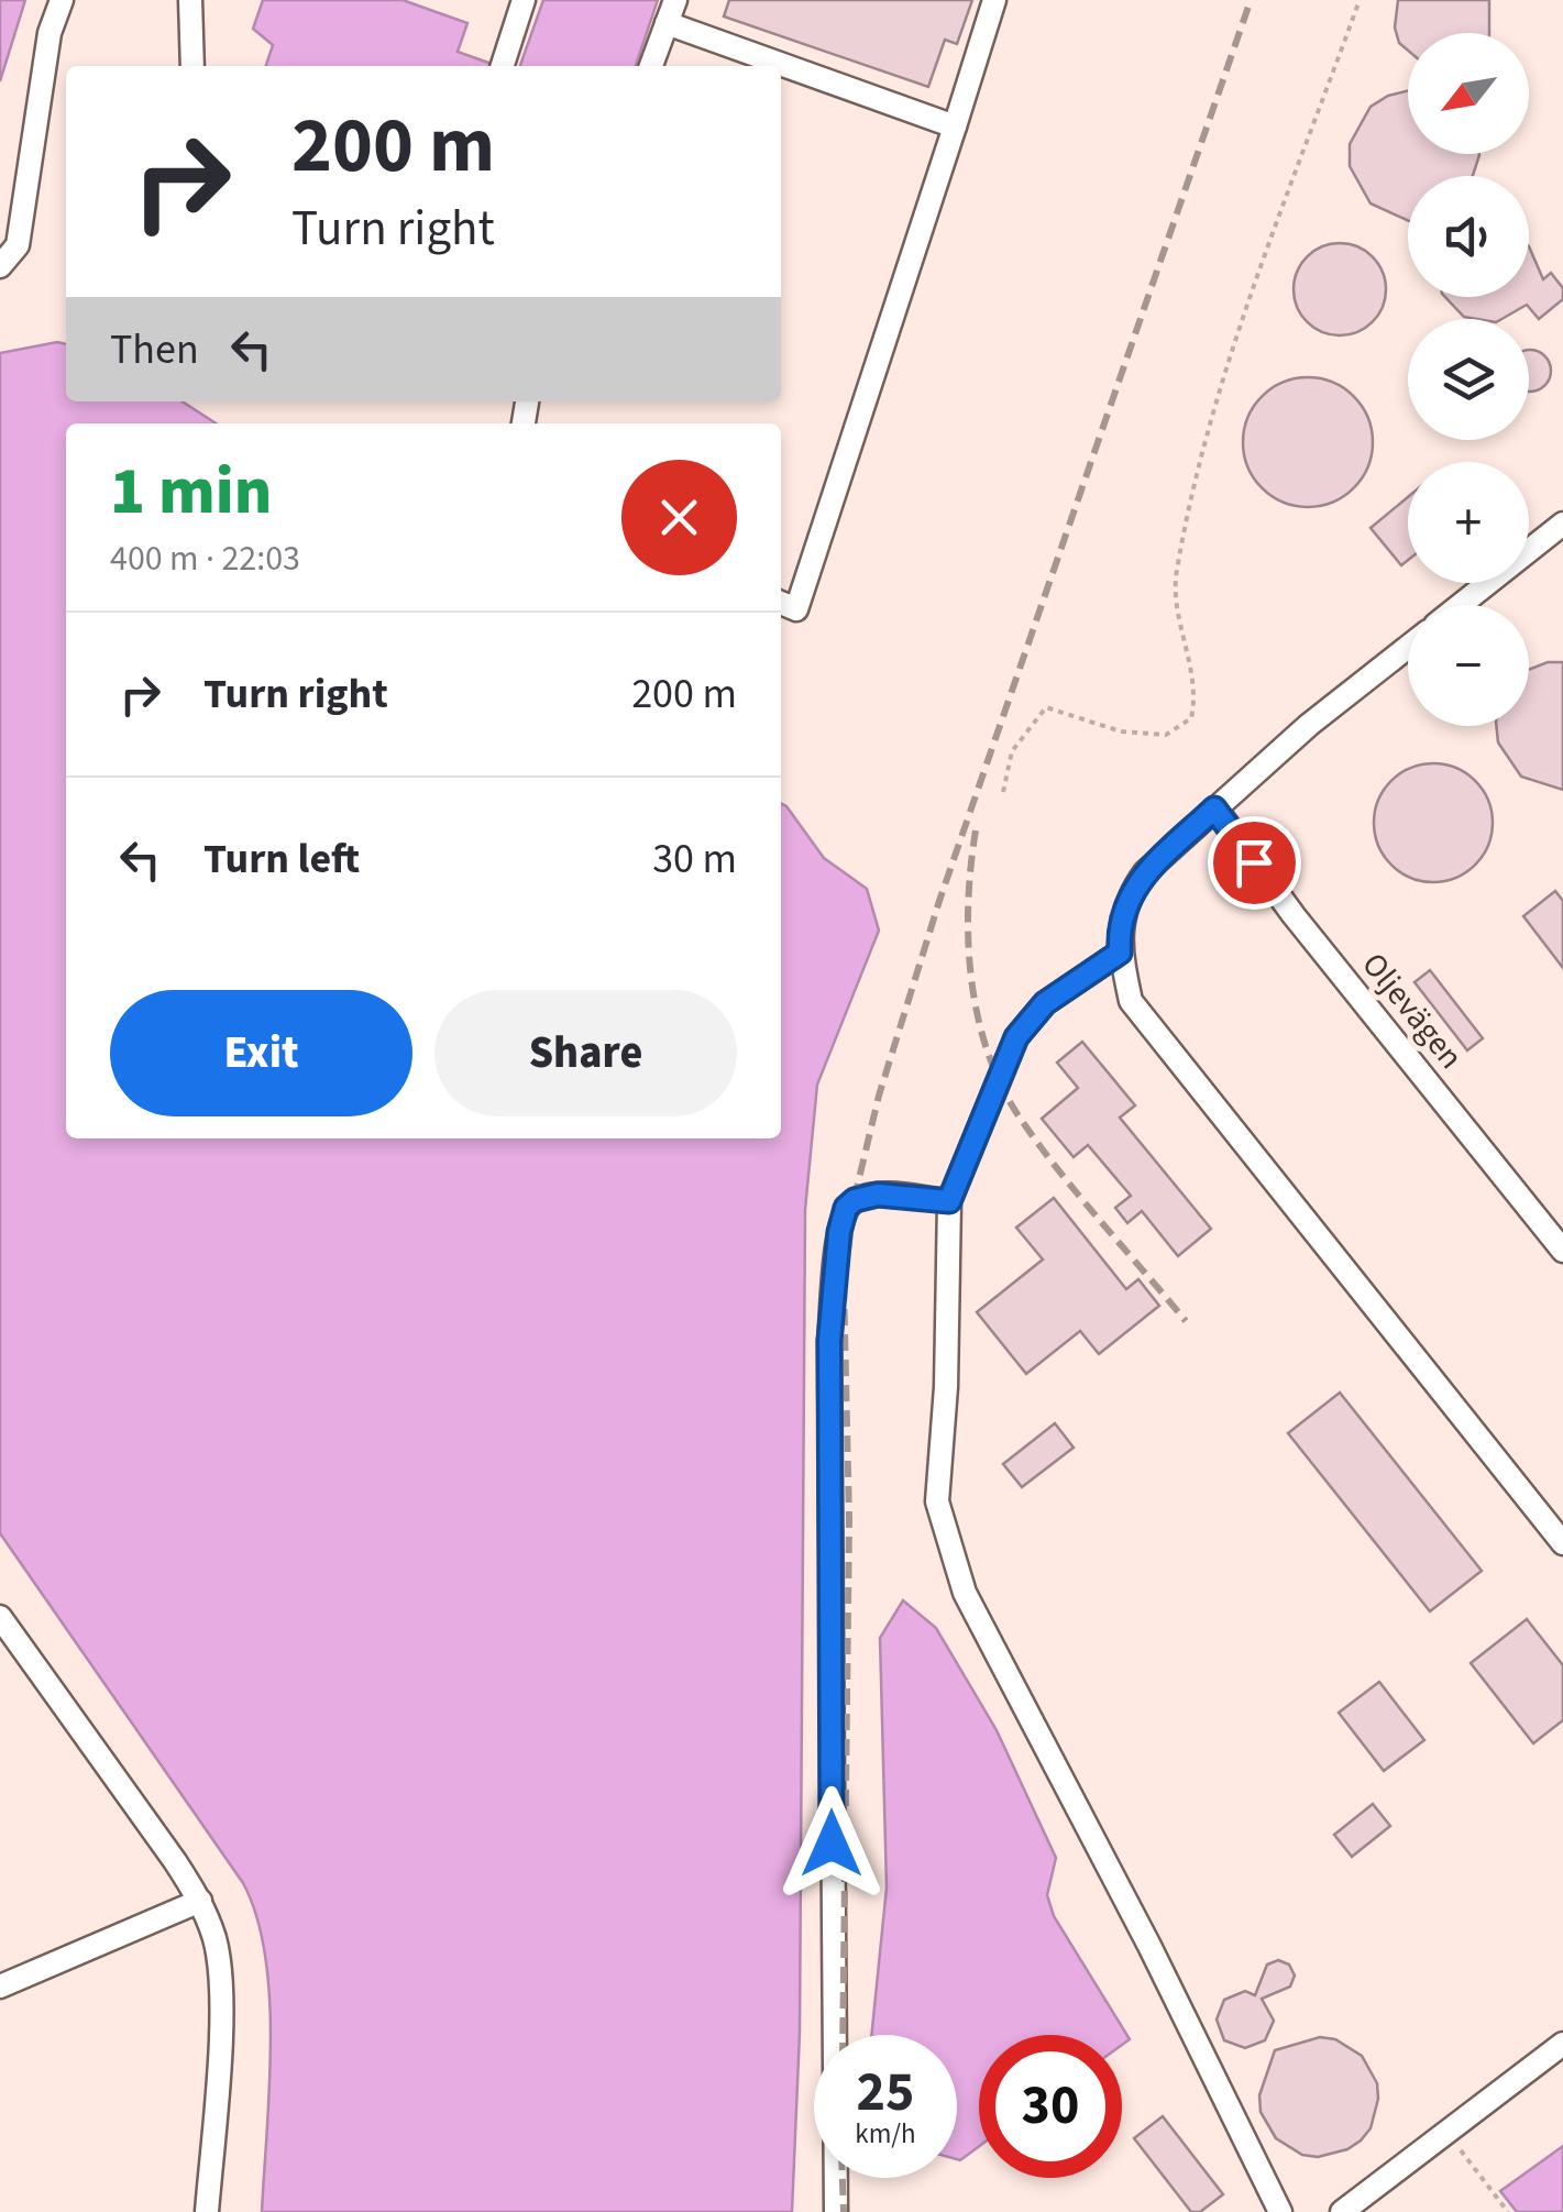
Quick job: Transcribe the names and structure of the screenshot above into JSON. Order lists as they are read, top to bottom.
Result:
{
  "streets": {
    "street": ["Oljevägen"]
  },
  "north": "bottom left",
  "page": {
    "map_buttons": ["+", "−"],
    "turn": ["200 m", "Turn right"],
    "then": "Then",
    "heading": ["1 min", "400 m · 22:03"],
    "list": [
      {
        "name": "Turn right",
        "value": "200 m"
      },
      {
        "name": "Turn left",
        "value": "30 m"
      }
    ],
    "buttons": ["Exit", "Share"],
    "speed": "25 km/h",
    "limit": "30"
  }
}
